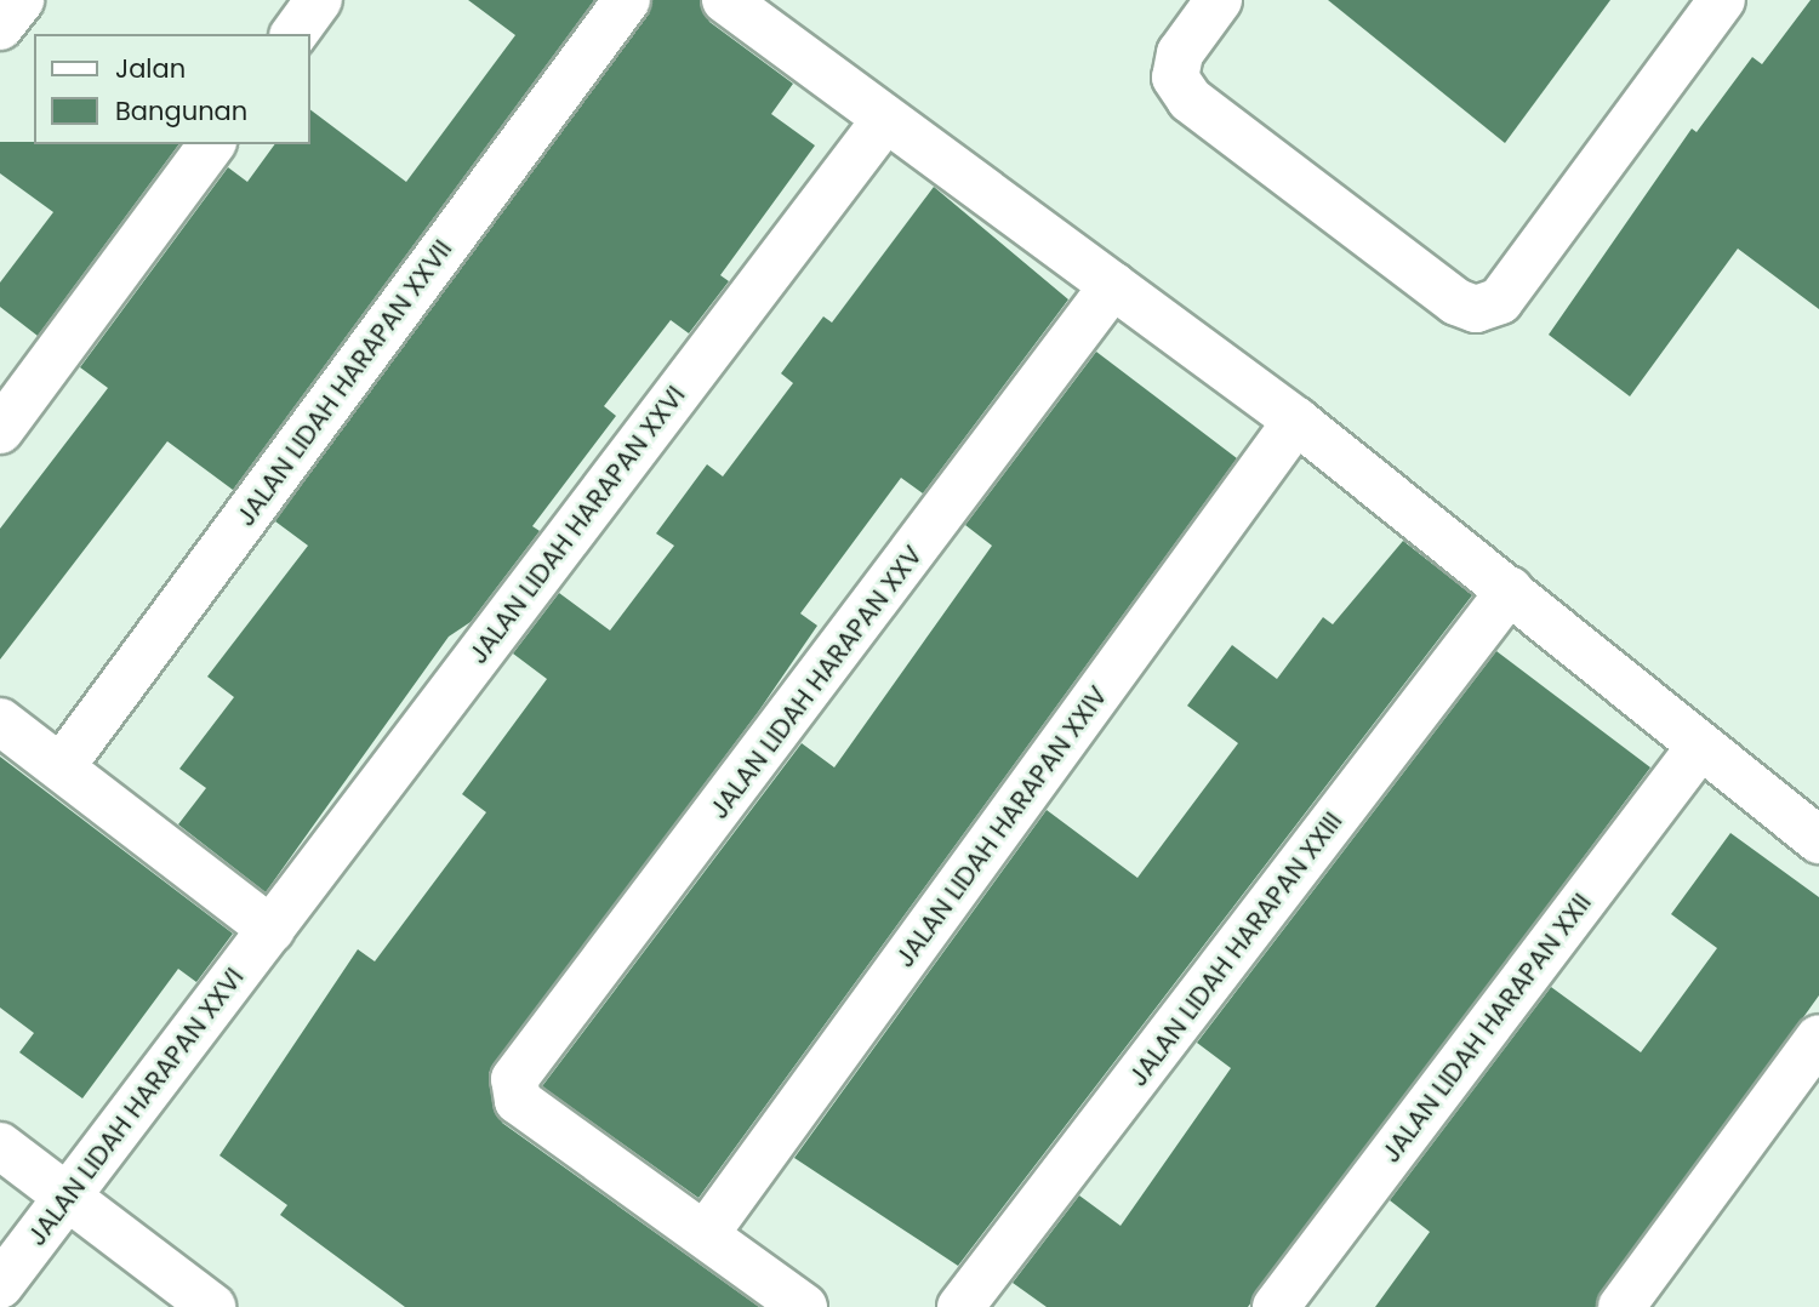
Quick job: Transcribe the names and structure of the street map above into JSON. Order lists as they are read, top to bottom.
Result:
{
  "streets": {
    "street": [
      "JALAN LIDAH HARAPAN XXVII",
      "JALAN LIDAH HARAPAN XXVI",
      "JALAN LIDAH HARAPAN XXV",
      "JALAN LIDAH HARAPAN XXIV",
      "JALAN LIDAH HARAPAN XXIII",
      "JALAN LIDAH HARAPAN XXII"
    ]
  },
  "crossings": [
    ["JALAN LIDAH HARAPAN XXV", "JALAN LIDAH HARAPAN XXIV"]
  ],
  "legend": ["Jalan", "Bangunan"]
}
